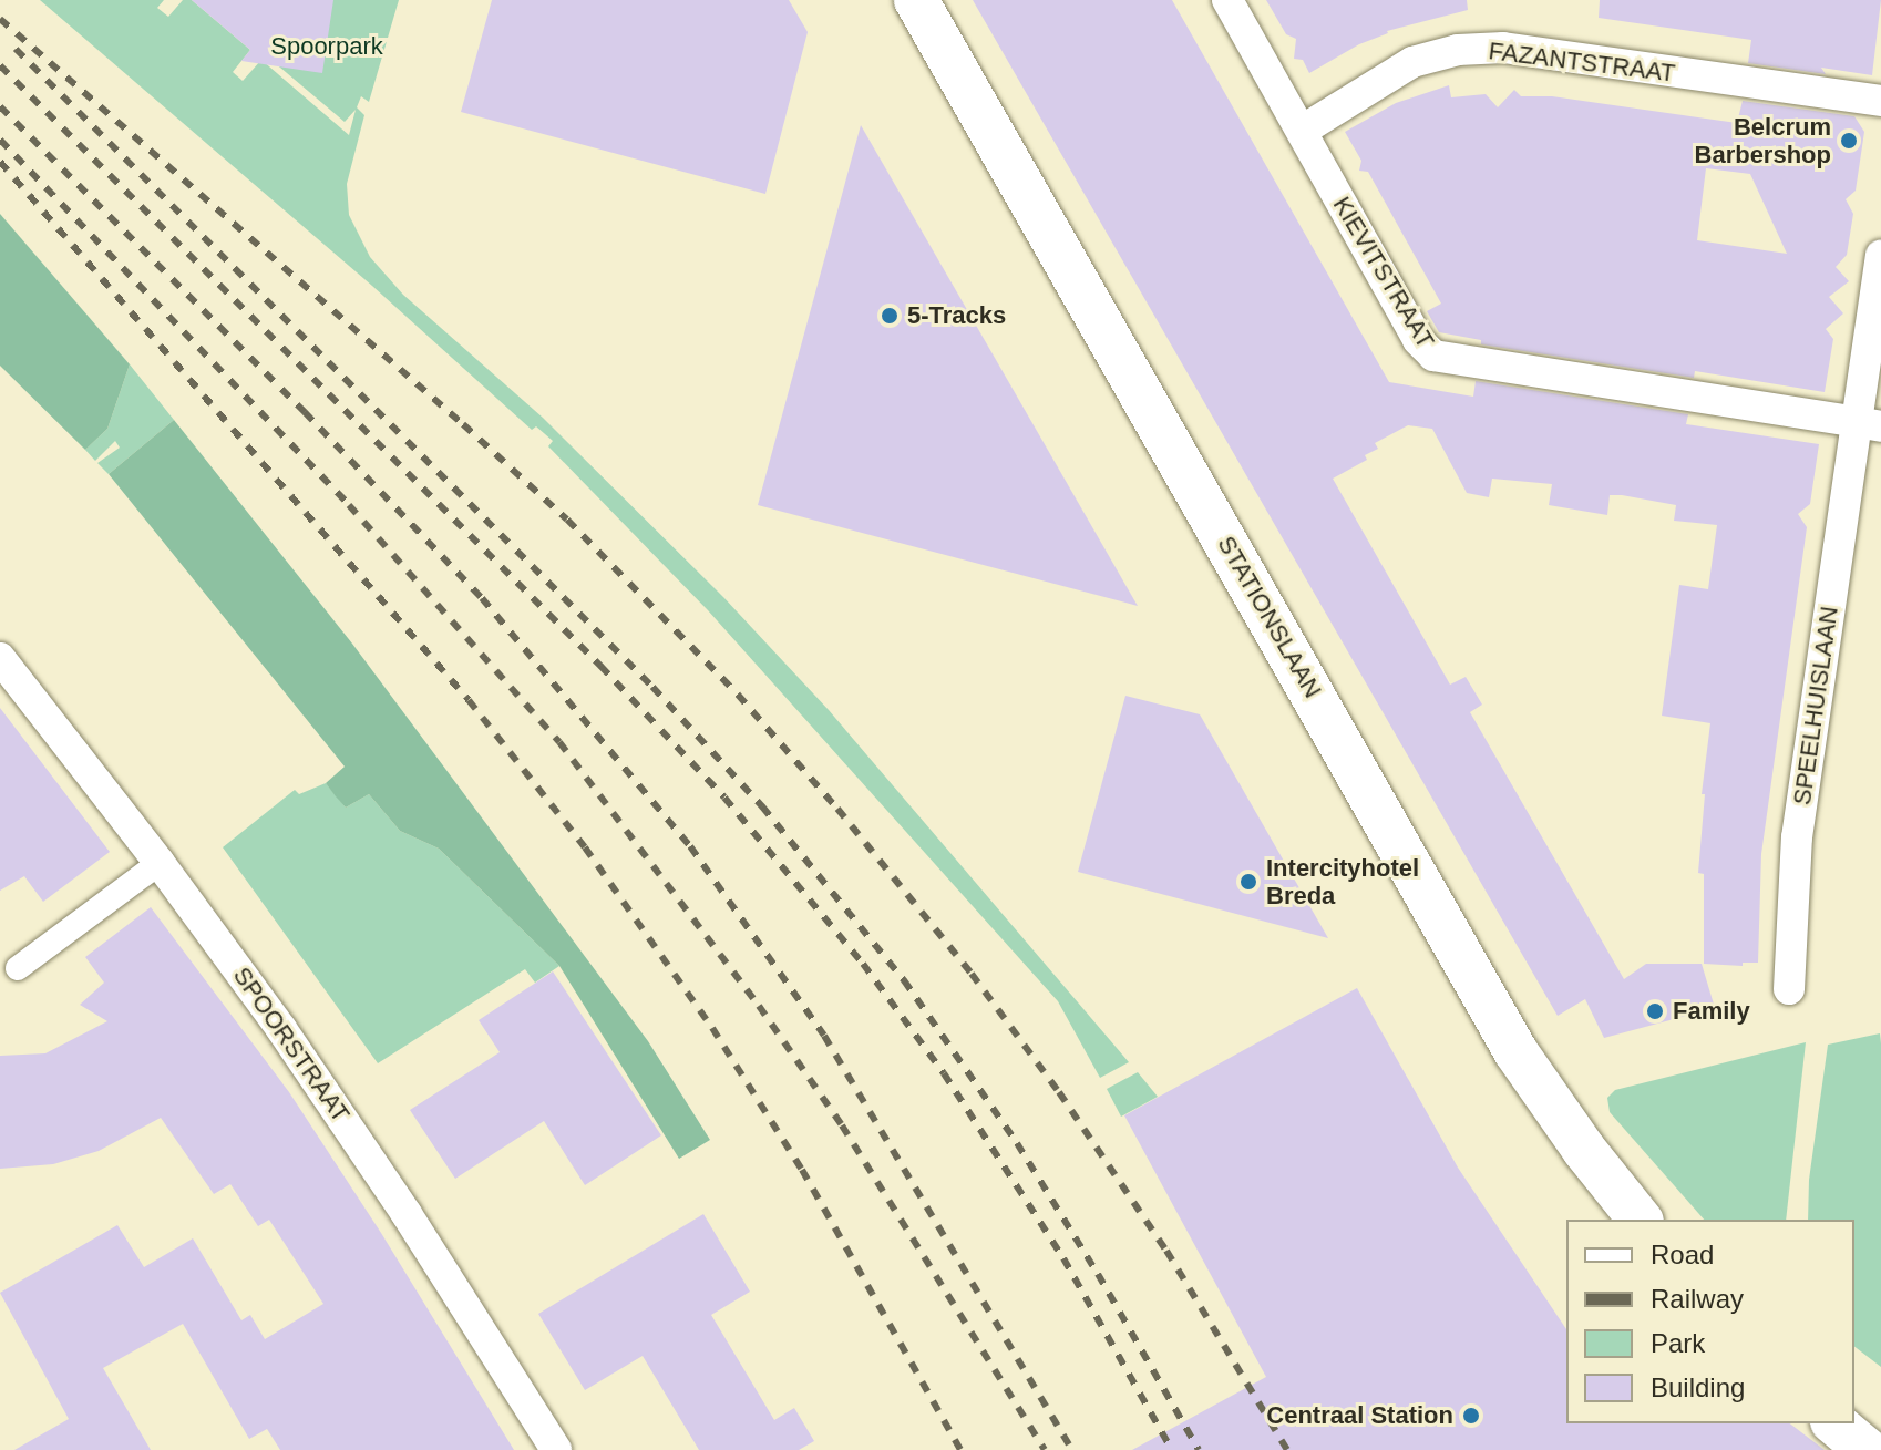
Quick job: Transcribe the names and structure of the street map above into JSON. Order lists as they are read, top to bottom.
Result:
{
  "streets": {
    "main road": ["STATIONSLAAN"],
    "street": [
      "FAZANTSTRAAT",
      "KIEVITSTRAAT",
      "SPEELHUISLAAN",
      "SPOORSTRAAT"
    ]
  },
  "crossings": [
    ["FAZANTSTRAAT", "KIEVITSTRAAT"],
    ["KIEVITSTRAAT", "SPEELHUISLAAN"]
  ],
  "parks": ["Spoorpark"],
  "places": [
    "Belcrum Barbershop",
    "5-Tracks",
    "Intercityhotel Breda",
    "Family",
    "Centraal Station"
  ],
  "legend": [
    "Road",
    "Railway",
    "Park",
    "Building"
  ]
}
